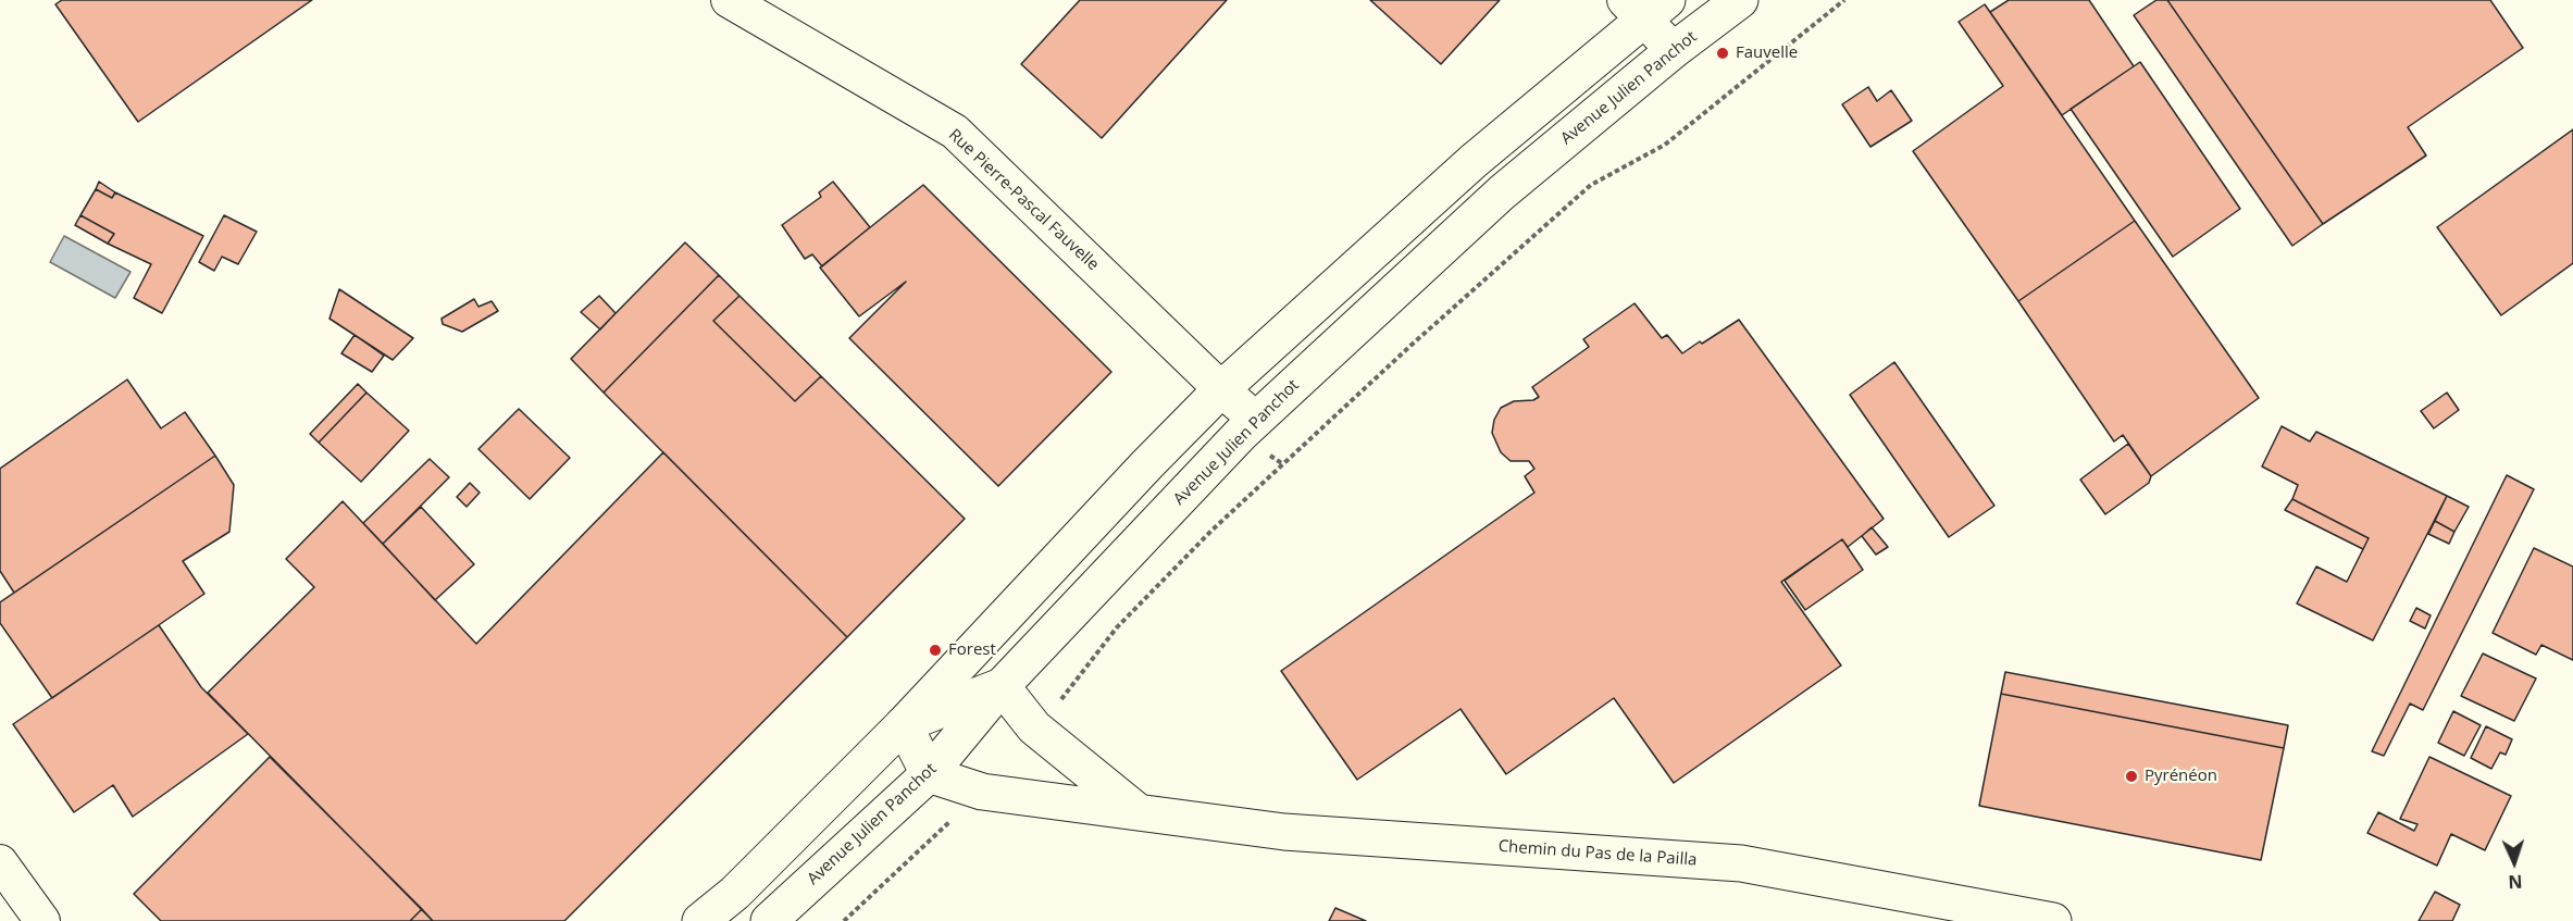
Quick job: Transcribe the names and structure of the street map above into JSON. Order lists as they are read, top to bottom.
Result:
{
  "streets": {
    "main road": ["Avenue Julien Panchot", "Chemin du Pas de la Pailla"],
    "street": ["Rue Pierre-Pascal Fauvelle"]
  },
  "crossings": [
    ["Avenue Julien Panchot", "Rue Pierre-Pascal Fauvelle"],
    ["Avenue Julien Panchot", "Chemin du Pas de la Pailla"]
  ],
  "places": ["Fauvelle", "Forest", "Pyrénéon"],
  "north": "bottom"
}
